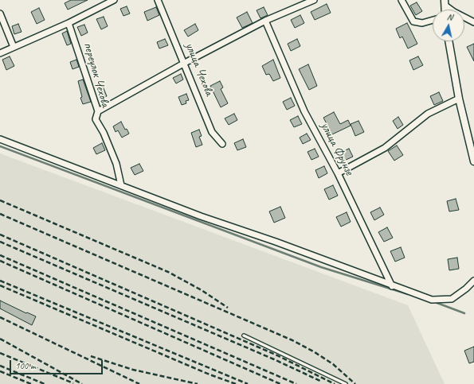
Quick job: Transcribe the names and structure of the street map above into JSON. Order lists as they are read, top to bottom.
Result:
{
  "streets": {
    "street": ["улица Чехова", "переулок Чехова", "улица Фрунзе"]
  },
  "scale_bar": "100 m",
  "north": "top"
}
